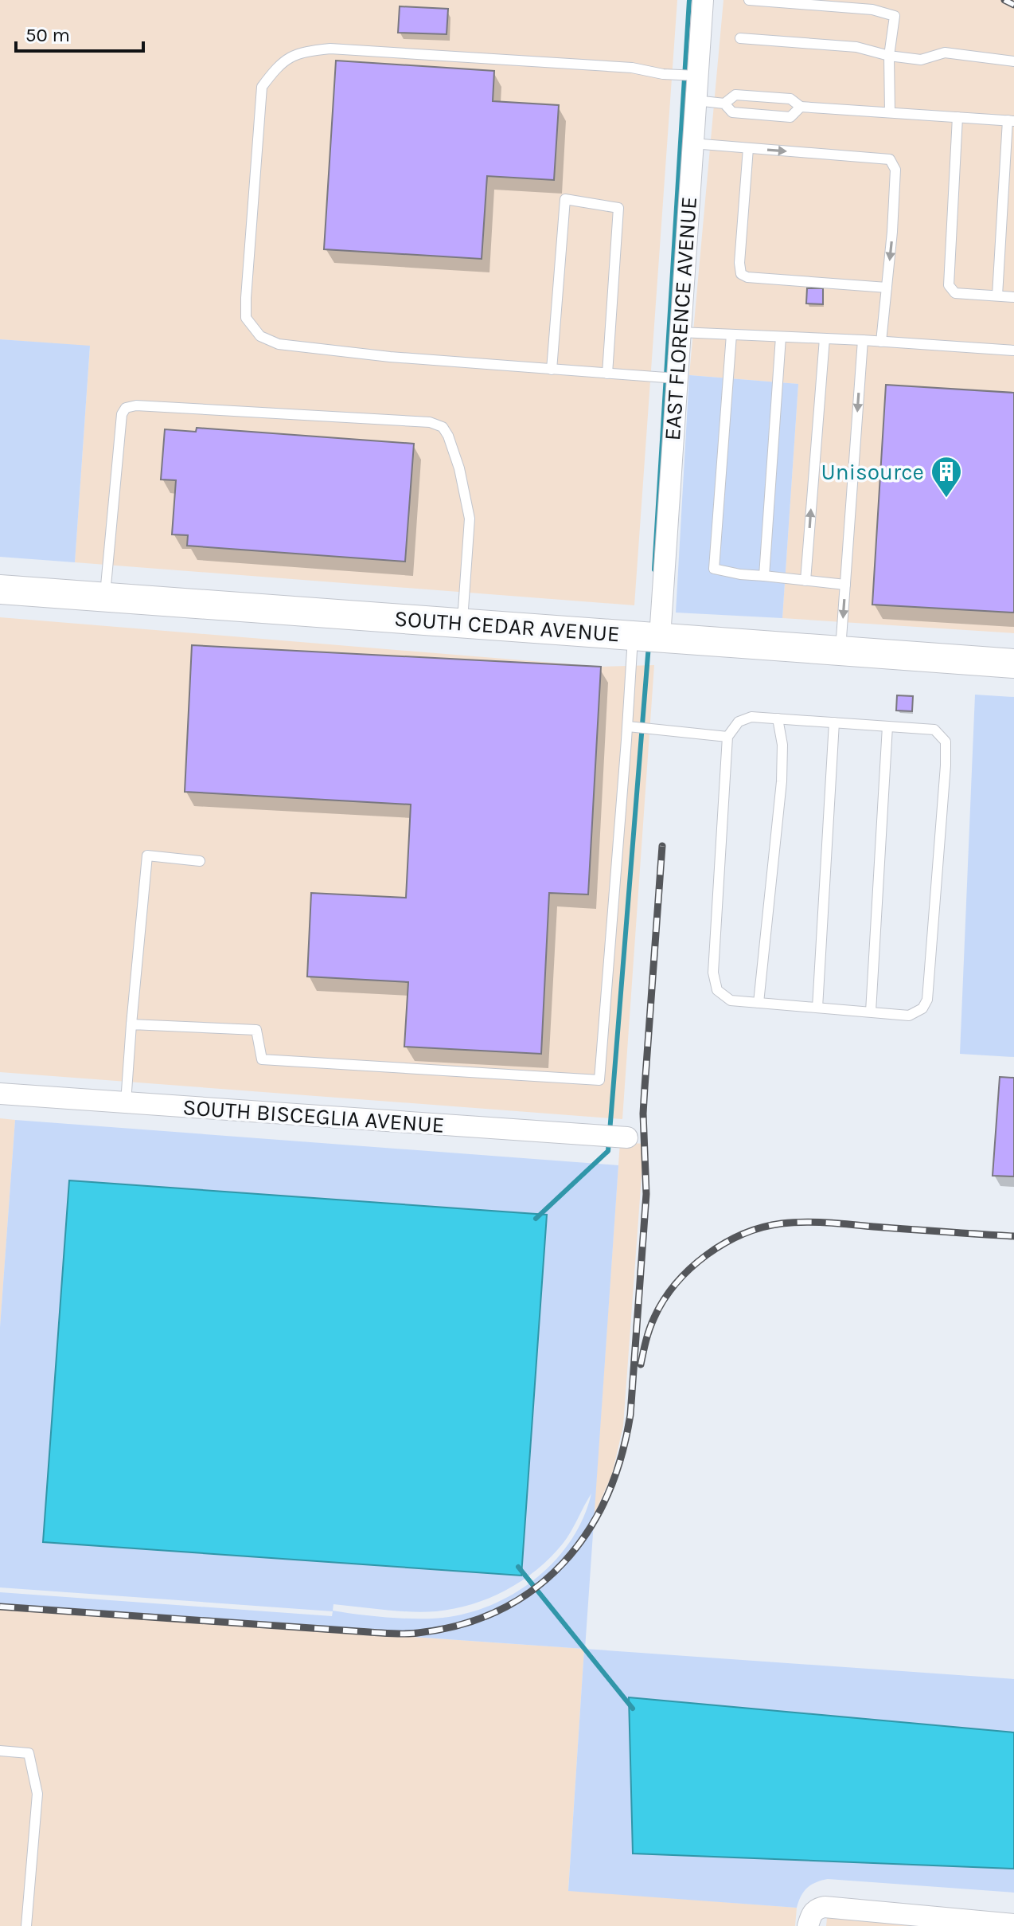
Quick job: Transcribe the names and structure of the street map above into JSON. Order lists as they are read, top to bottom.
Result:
{
  "streets": {
    "main road": ["SOUTH CEDAR AVENUE"],
    "street": ["EAST FLORENCE AVENUE", "SOUTH BISCEGLIA AVENUE"]
  },
  "crossings": [
    ["EAST FLORENCE AVENUE", "SOUTH CEDAR AVENUE"]
  ],
  "places": {
    "building": ["Unisource"]
  },
  "scale_bar": "50 m"
}
